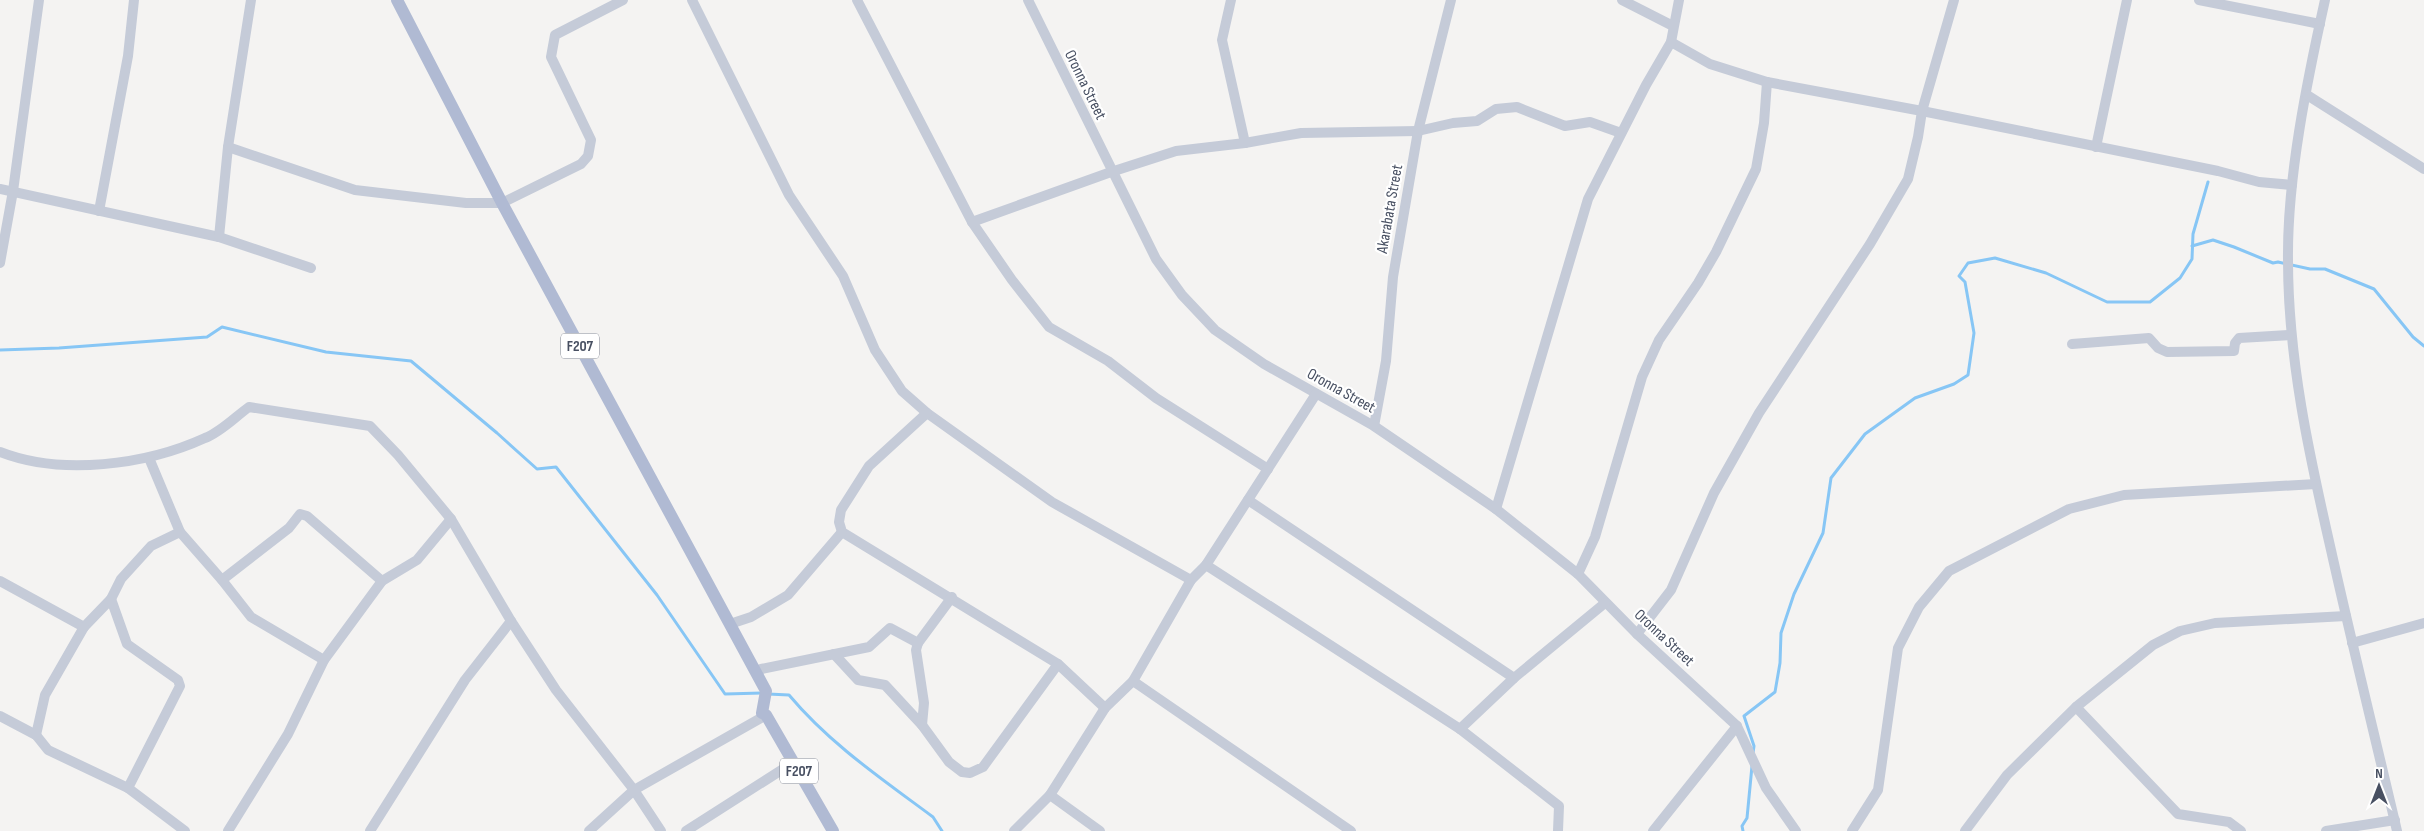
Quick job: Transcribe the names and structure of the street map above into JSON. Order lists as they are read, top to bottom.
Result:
{
  "streets": {
    "main road": ["F207"],
    "street": ["Oronna Street", "Akarabata Street"]
  },
  "crossings": [
    ["Oronna Street", "Akarabata Street"]
  ],
  "north": "top"
}
